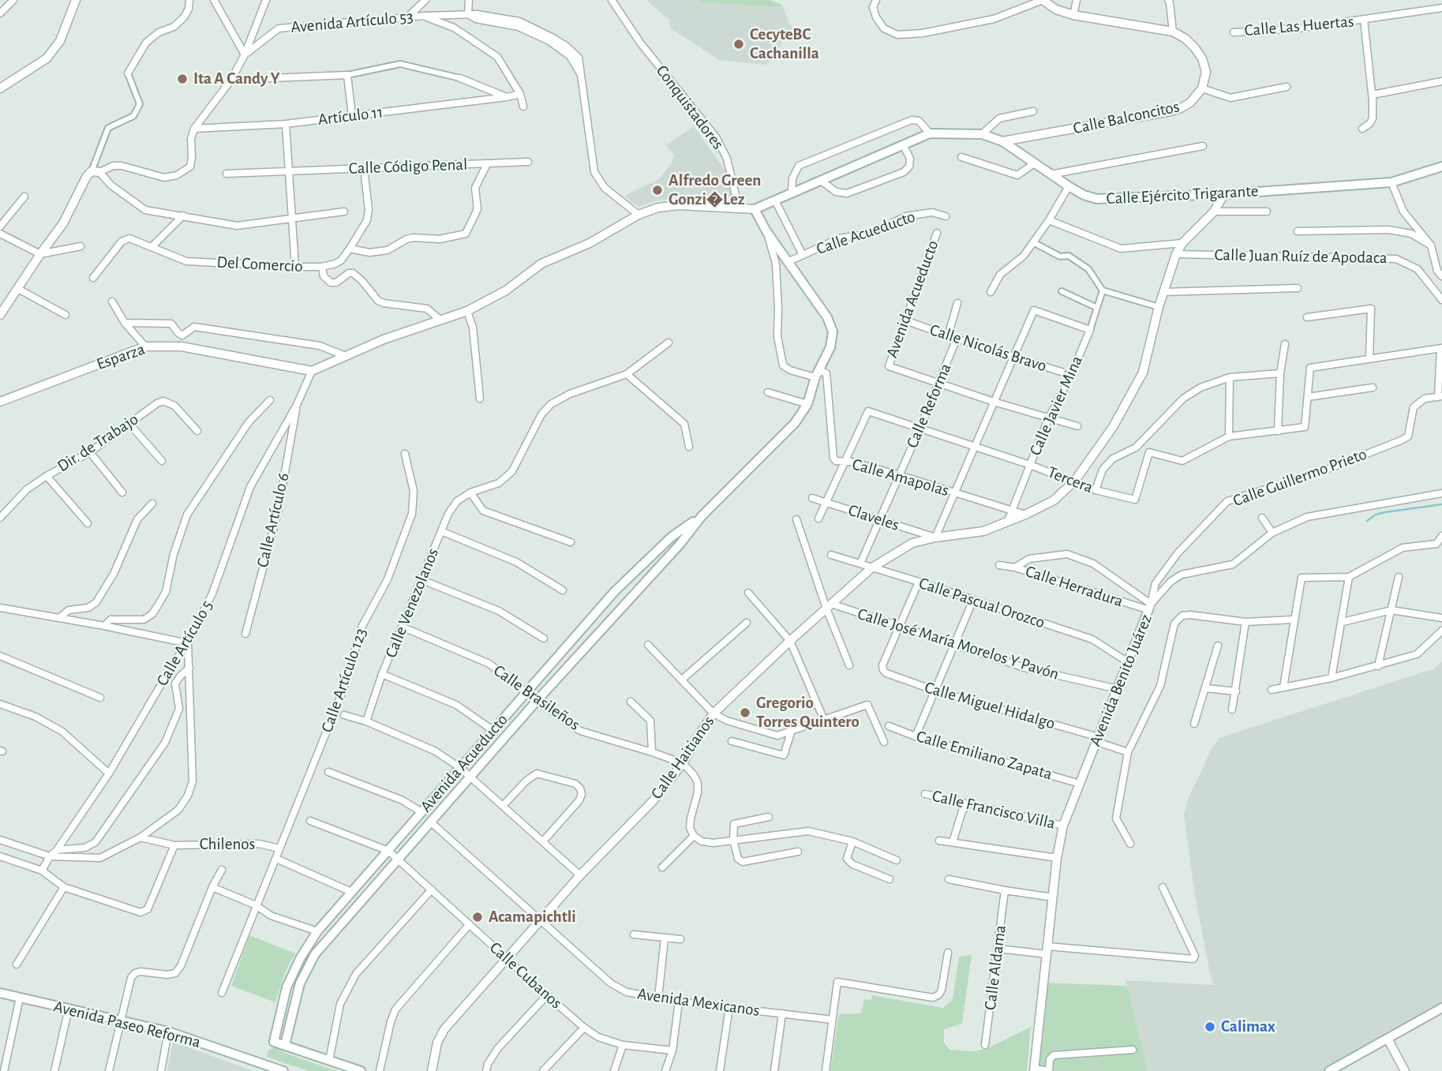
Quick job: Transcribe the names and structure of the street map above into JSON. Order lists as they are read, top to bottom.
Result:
{
  "streets": {
    "main road": ["Calle Ejército Trigarante", "Avenida Acueducto", "Avenida Paseo Reforma"],
    "street": [
      "Avenida Artículo 53",
      "Calle Las Huertas",
      "Conquistadores",
      "Artículo 11",
      "Calle Balconcitos",
      "Calle Código Penal",
      "Calle Acueducto",
      "Calle Juan Ruíz de Apodaca",
      "Del Comercio",
      "Calle Nicolás Bravo",
      "Esparza",
      "Calle Reforma",
      "Calle Javier Mina",
      "Dir. de Trabajo",
      "Calle Amapolas",
      "Calle Guillermo Prieto",
      "Tercera",
      "Claveles",
      "Calle Artículo 6",
      "Calle Herradura",
      "Calle Venezolanos",
      "Calle Pascual Orozco",
      "Calle Artículo 5",
      "Calle José María Morelos Y Pavón",
      "Calle Artículo 123",
      "Avenida Benito Juárez",
      "Calle Brasileños",
      "Calle Miguel Hidalgo",
      "Calle Emiliano Zapata",
      "Calle Haitianos",
      "Calle Francisco Villa",
      "Chilenos",
      "Calle Aldama",
      "Calle Cubanos",
      "Avenida Mexicanos"
    ]
  },
  "crossings": [
    ["Calle Balconcitos", "Calle Ejército Trigarante"],
    ["Calle Ejército Trigarante", "Avenida Acueducto"],
    ["Calle Ejército Trigarante", "Calle Haitianos"],
    ["Calle Acueducto", "Avenida Acueducto"],
    ["Calle Juan Ruíz de Apodaca", "Calle Haitianos"],
    ["Avenida Acueducto", "Calle Nicolás Bravo"],
    ["Avenida Acueducto", "Calle Reforma"],
    ["Avenida Acueducto", "Calle Amapolas"],
    ["Avenida Acueducto", "Calle Brasileños"],
    ["Avenida Acueducto", "Chilenos"],
    ["Avenida Acueducto", "Calle Cubanos"],
    ["Avenida Acueducto", "Avenida Mexicanos"],
    ["Calle Nicolás Bravo", "Calle Reforma"],
    ["Calle Nicolás Bravo", "Calle Javier Mina"],
    ["Esparza", "Calle Artículo 5"],
    ["Calle Reforma", "Calle Amapolas"],
    ["Calle Reforma", "Tercera"],
    ["Calle Reforma", "Claveles"],
    ["Calle Reforma", "Calle Pascual Orozco"],
    ["Calle Javier Mina", "Calle Amapolas"],
    ["Calle Javier Mina", "Tercera"],
    ["Calle Javier Mina", "Calle Haitianos"],
    ["Calle Amapolas", "Calle Haitianos"],
    ["Calle Guillermo Prieto", "Calle Herradura"],
    ["Calle Guillermo Prieto", "Avenida Benito Juárez"],
    ["Tercera", "Calle Haitianos"],
    ["Claveles", "Calle Haitianos"],
    ["Calle Artículo 6", "Calle Artículo 5"],
    ["Calle Herradura", "Avenida Benito Juárez"],
    ["Calle Venezolanos", "Calle Brasileños"],
    ["Calle Pascual Orozco", "Avenida Benito Juárez"],
    ["Calle Pascual Orozco", "Calle Haitianos"],
    ["Calle José María Morelos Y Pavón", "Avenida Benito Juárez"],
    ["Calle José María Morelos Y Pavón", "Calle Miguel Hidalgo"],
    ["Calle José María Morelos Y Pavón", "Calle Haitianos"],
    ["Calle Artículo 123", "Chilenos"],
    ["Avenida Benito Juárez", "Calle Miguel Hidalgo"],
    ["Avenida Benito Juárez", "Calle Emiliano Zapata"],
    ["Avenida Benito Juárez", "Calle Francisco Villa"],
    ["Calle Brasileños", "Calle Haitianos"],
    ["Calle Haitianos", "Calle Cubanos"],
    ["Calle Haitianos", "Avenida Mexicanos"]
  ],
  "places": [
    "CecyteBC Cachanilla",
    "Ita A Candy Y",
    "Alfredo Green Gonzi�Lez",
    "Gregorio Torres Quintero",
    "Acamapichtli",
    "Calimax"
  ]
}
